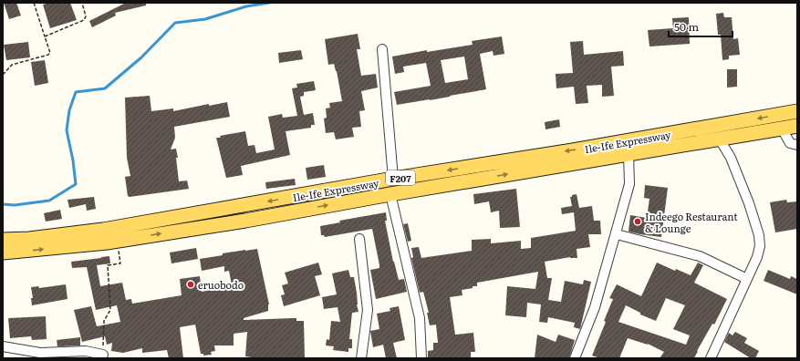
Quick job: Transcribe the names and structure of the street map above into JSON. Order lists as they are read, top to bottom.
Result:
{
  "streets": {
    "main road": ["Ile-Ife Expressway", "F207"]
  },
  "places": ["Indeego Restaurant & Lounge", "eruobodo"],
  "scale_bar": "50 m"
}
